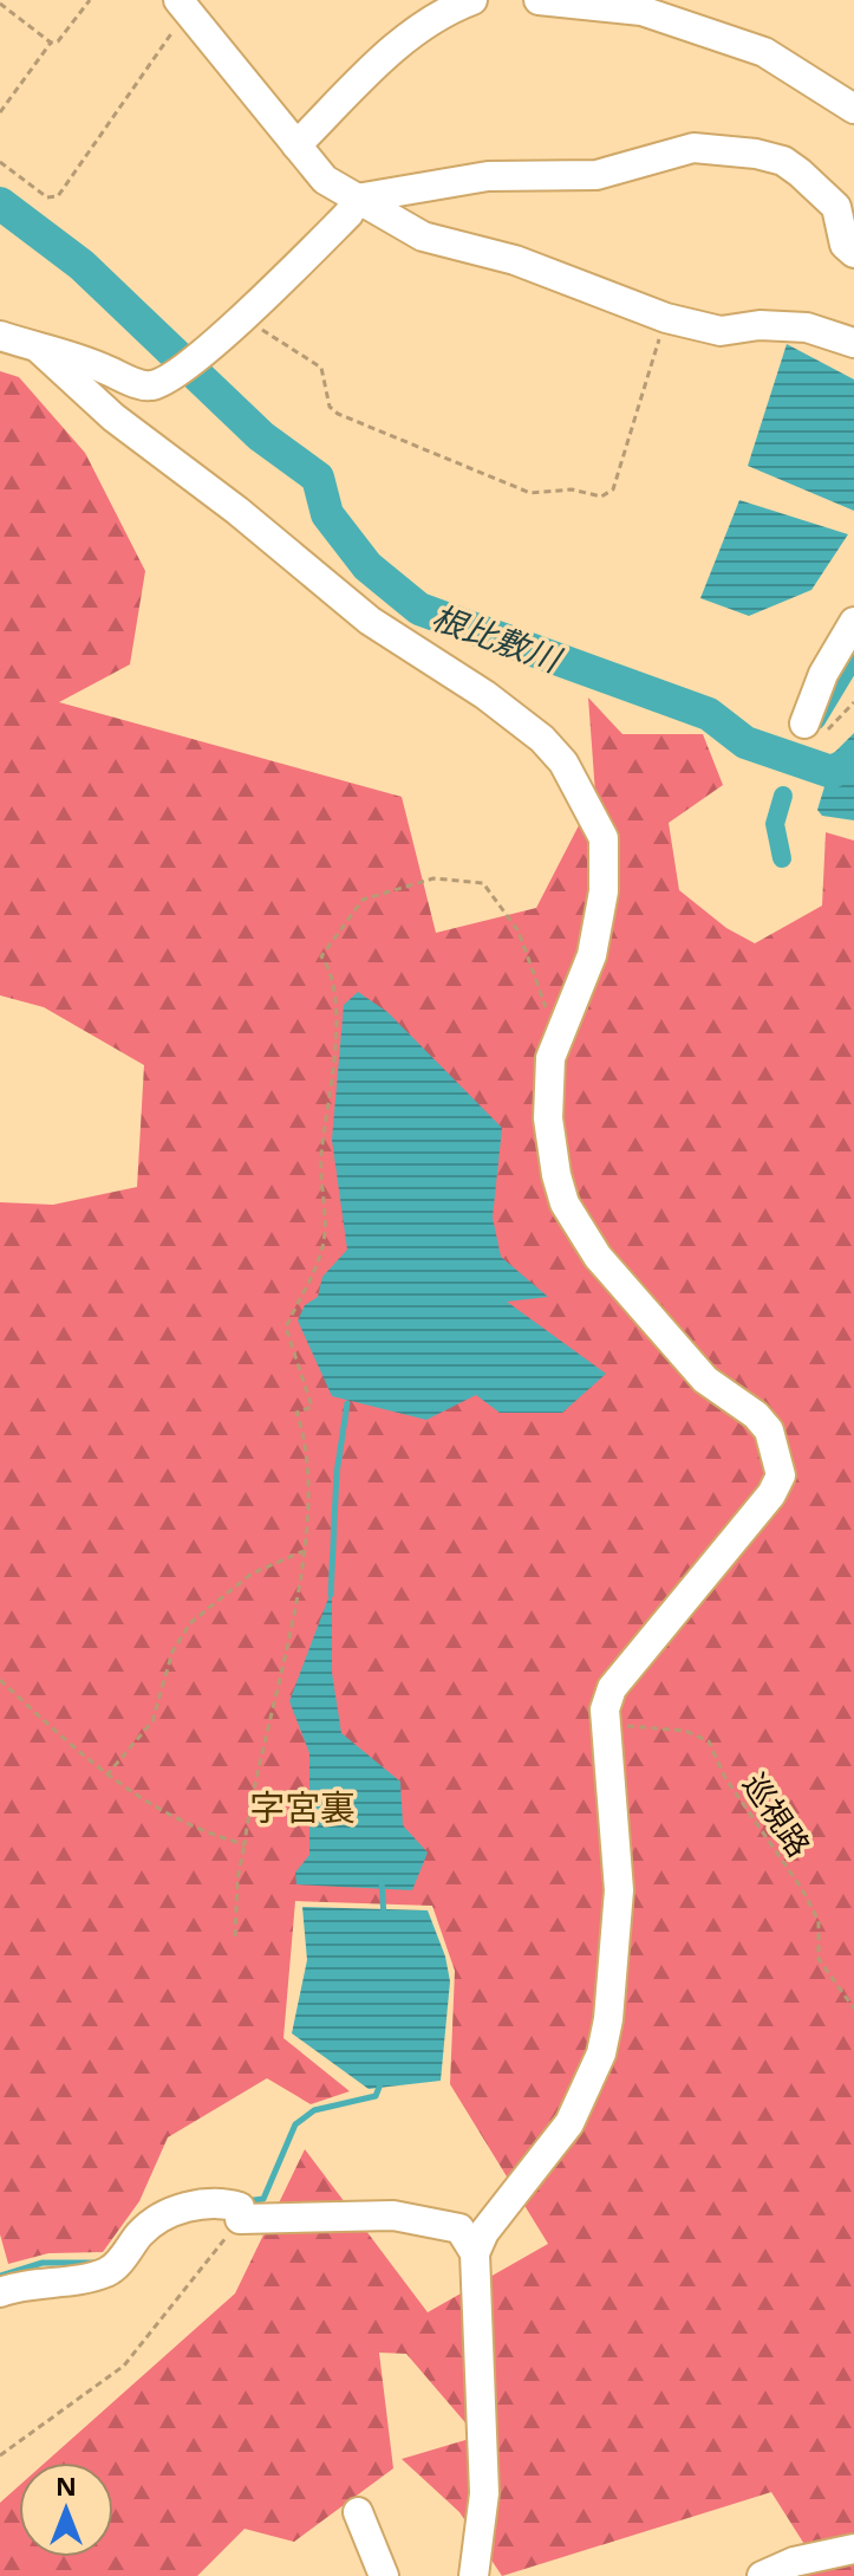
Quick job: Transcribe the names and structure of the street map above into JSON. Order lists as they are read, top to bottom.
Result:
{
  "streets": {
    "path": ["巡視路"]
  },
  "districts": ["字宮裏"],
  "water": ["根比敷川"],
  "north": "top"
}
